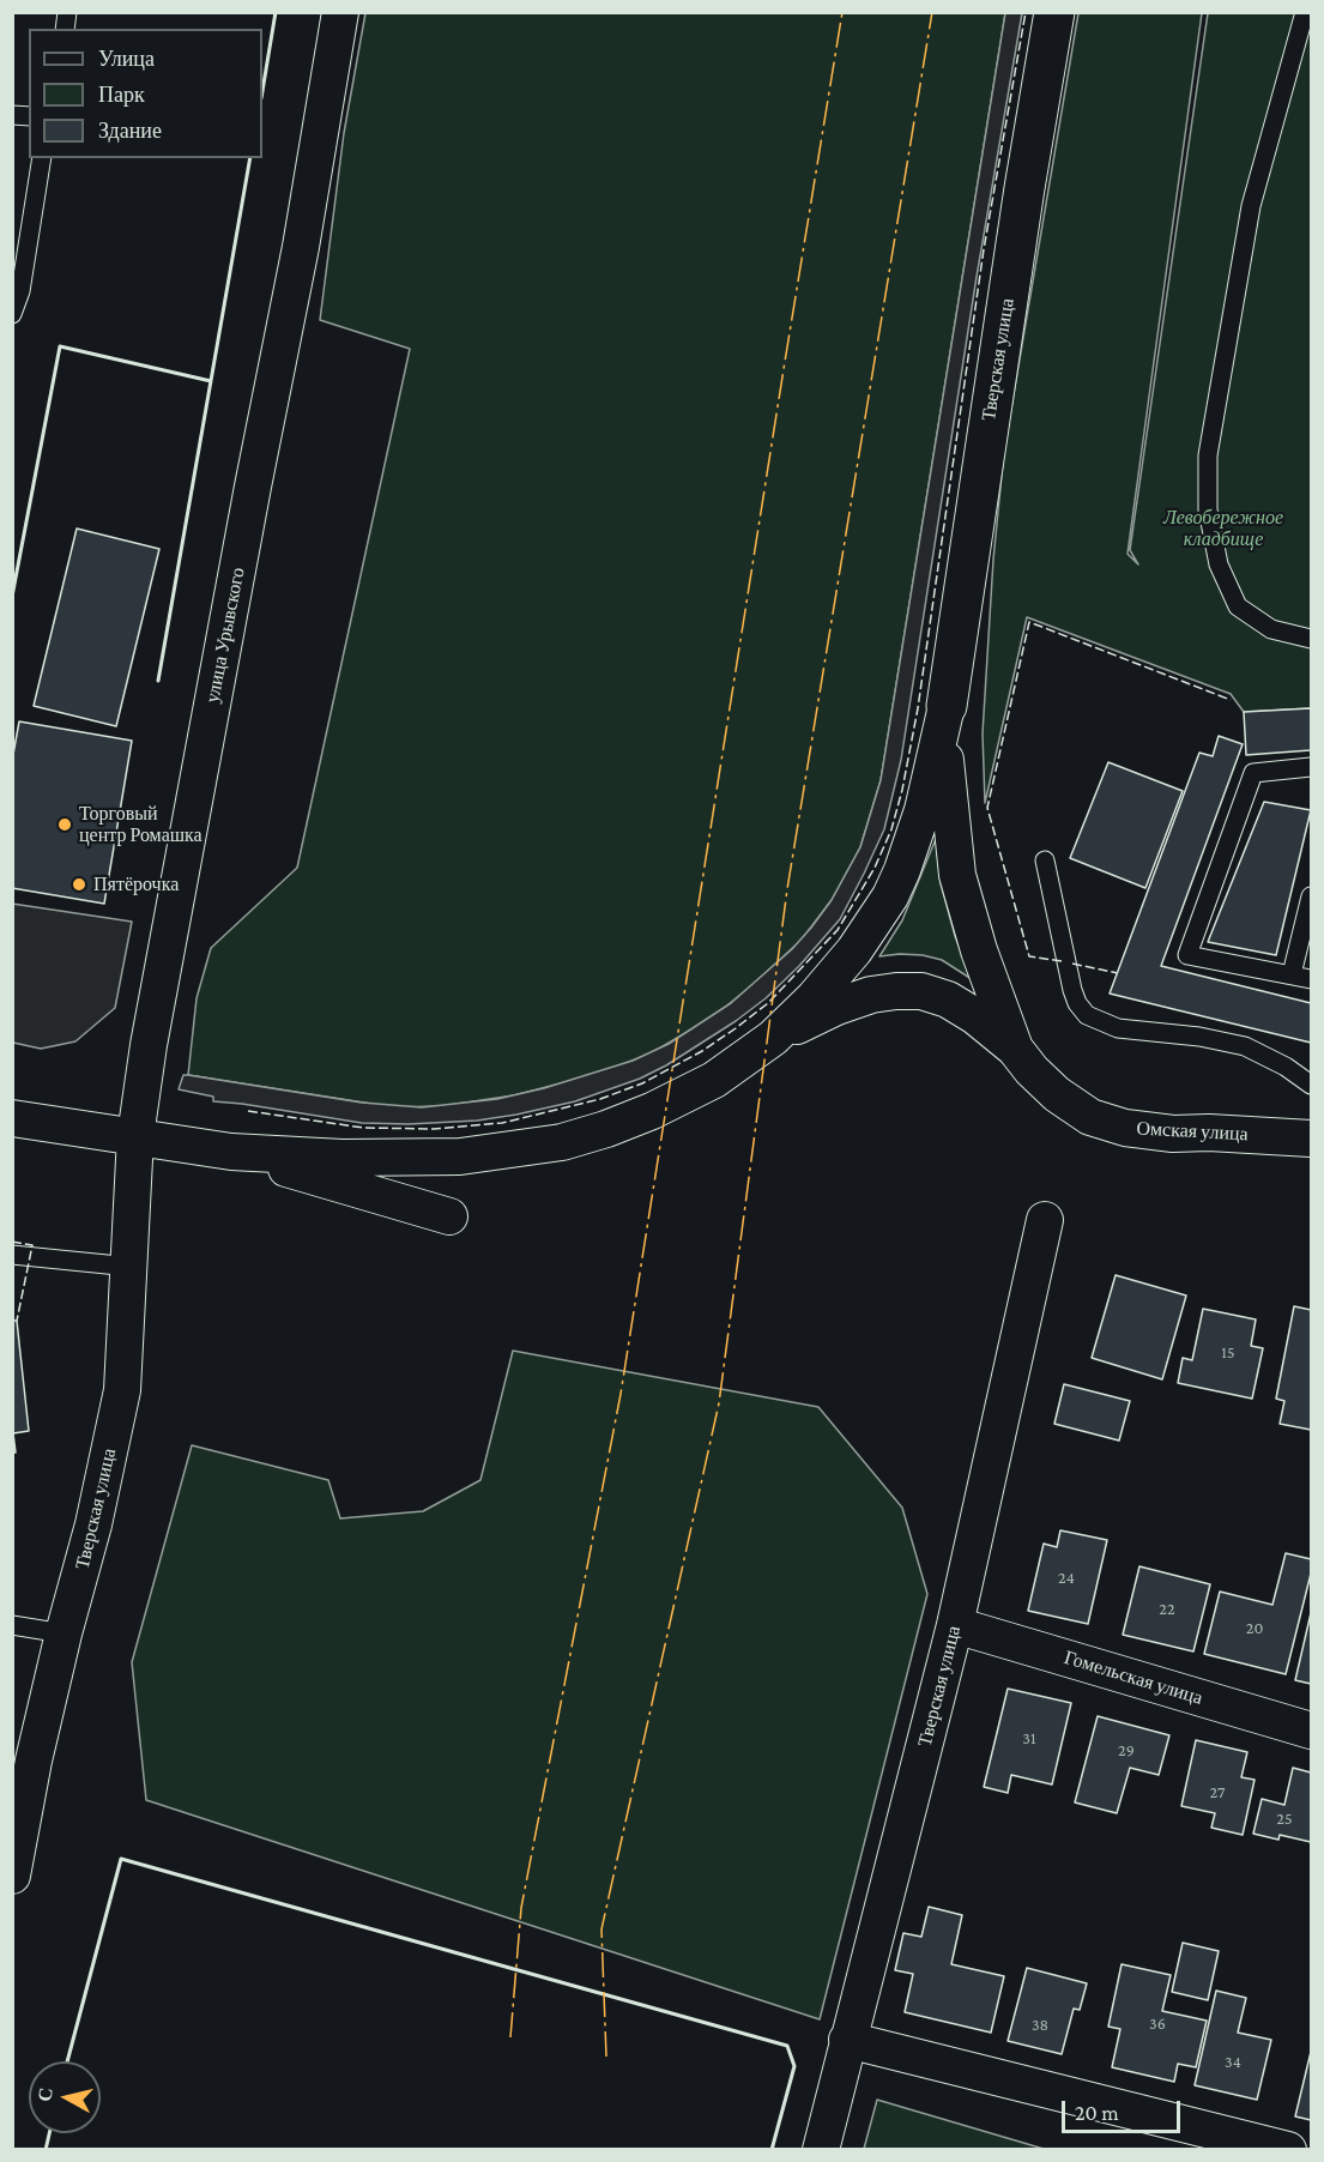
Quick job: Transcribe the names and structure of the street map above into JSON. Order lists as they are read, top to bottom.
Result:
{
  "streets": {
    "street": [
      "Тверская улица",
      "улица Урывского",
      "Омская улица",
      "Гомельская улица"
    ]
  },
  "crossings": [
    ["Тверская улица", "улица Урывского"],
    ["Тверская улица", "Гомельская улица"]
  ],
  "parks": ["Левобережное кладбище"],
  "places": ["Торговый центр Ромашка", "Пятёрочка"],
  "house_numbers": [
    "15",
    "24",
    "22",
    "20",
    "31",
    "29",
    "27",
    "25",
    "36",
    "38",
    "34"
  ],
  "legend": ["Улица", "Парк", "Здание"],
  "scale_bar": "20 m",
  "north": "left"
}
